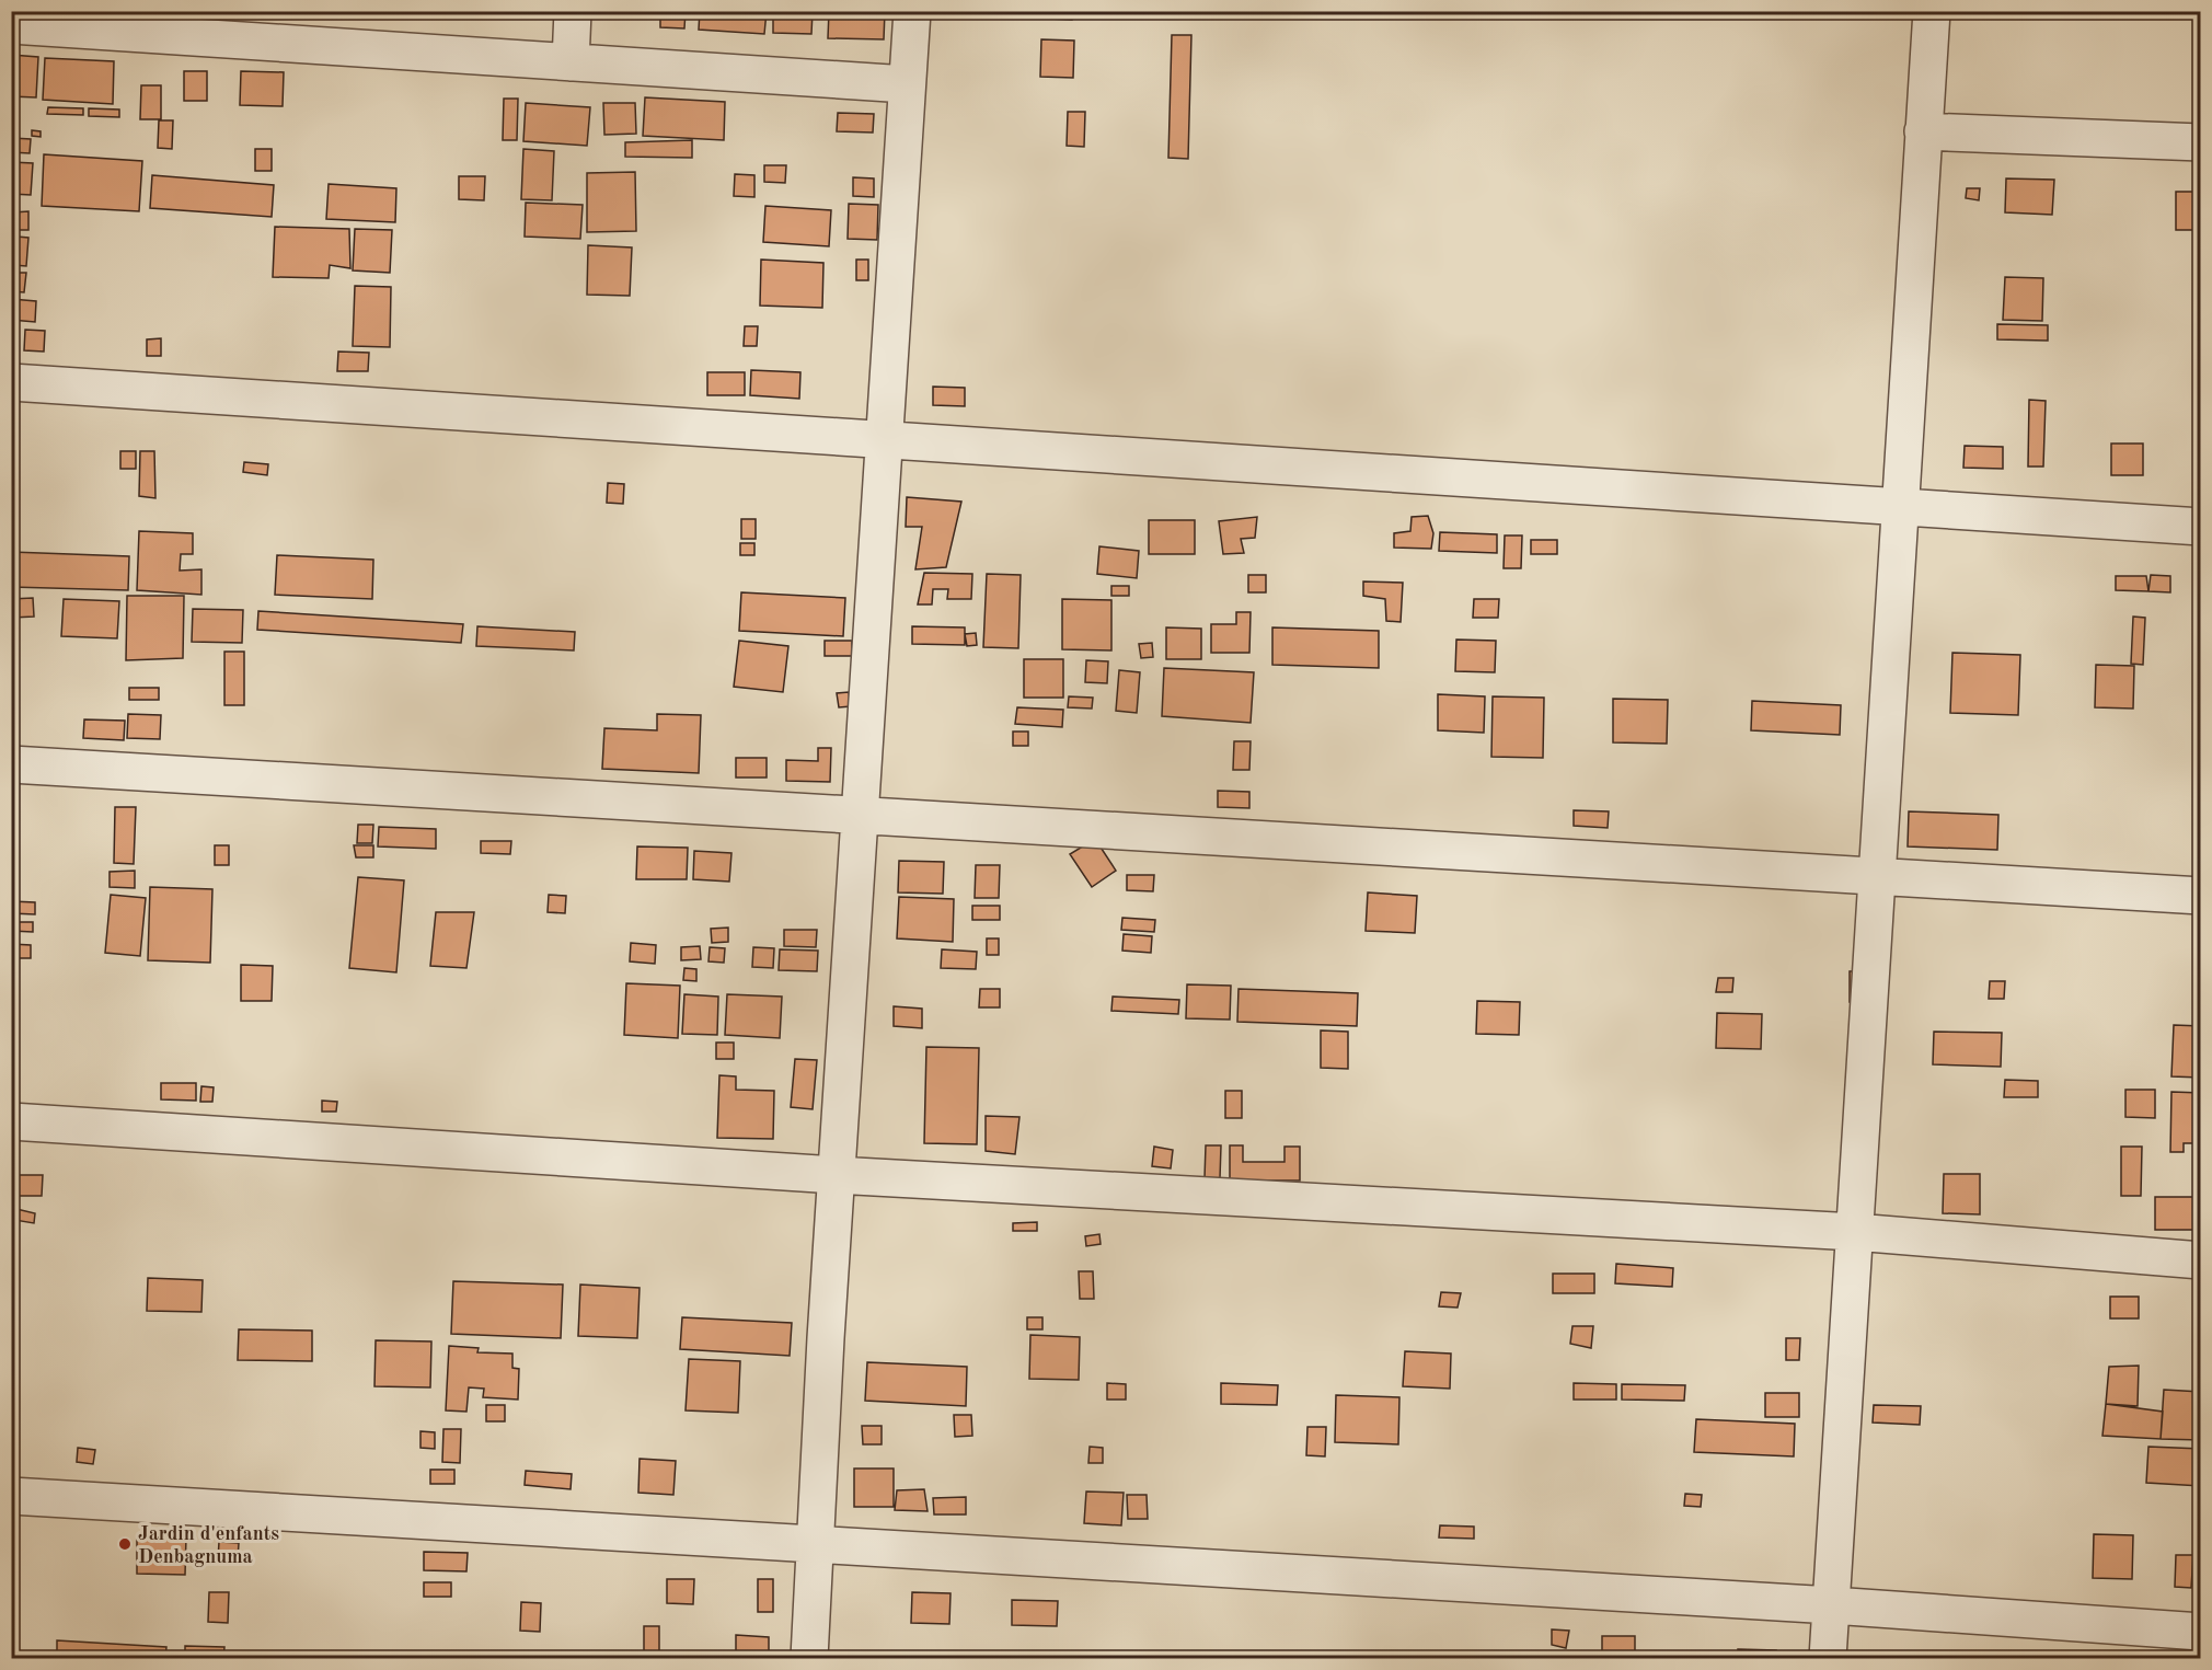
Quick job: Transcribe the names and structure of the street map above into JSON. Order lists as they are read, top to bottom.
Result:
{
  "places": ["Jardin d'enfants Denbagnuma"]
}
